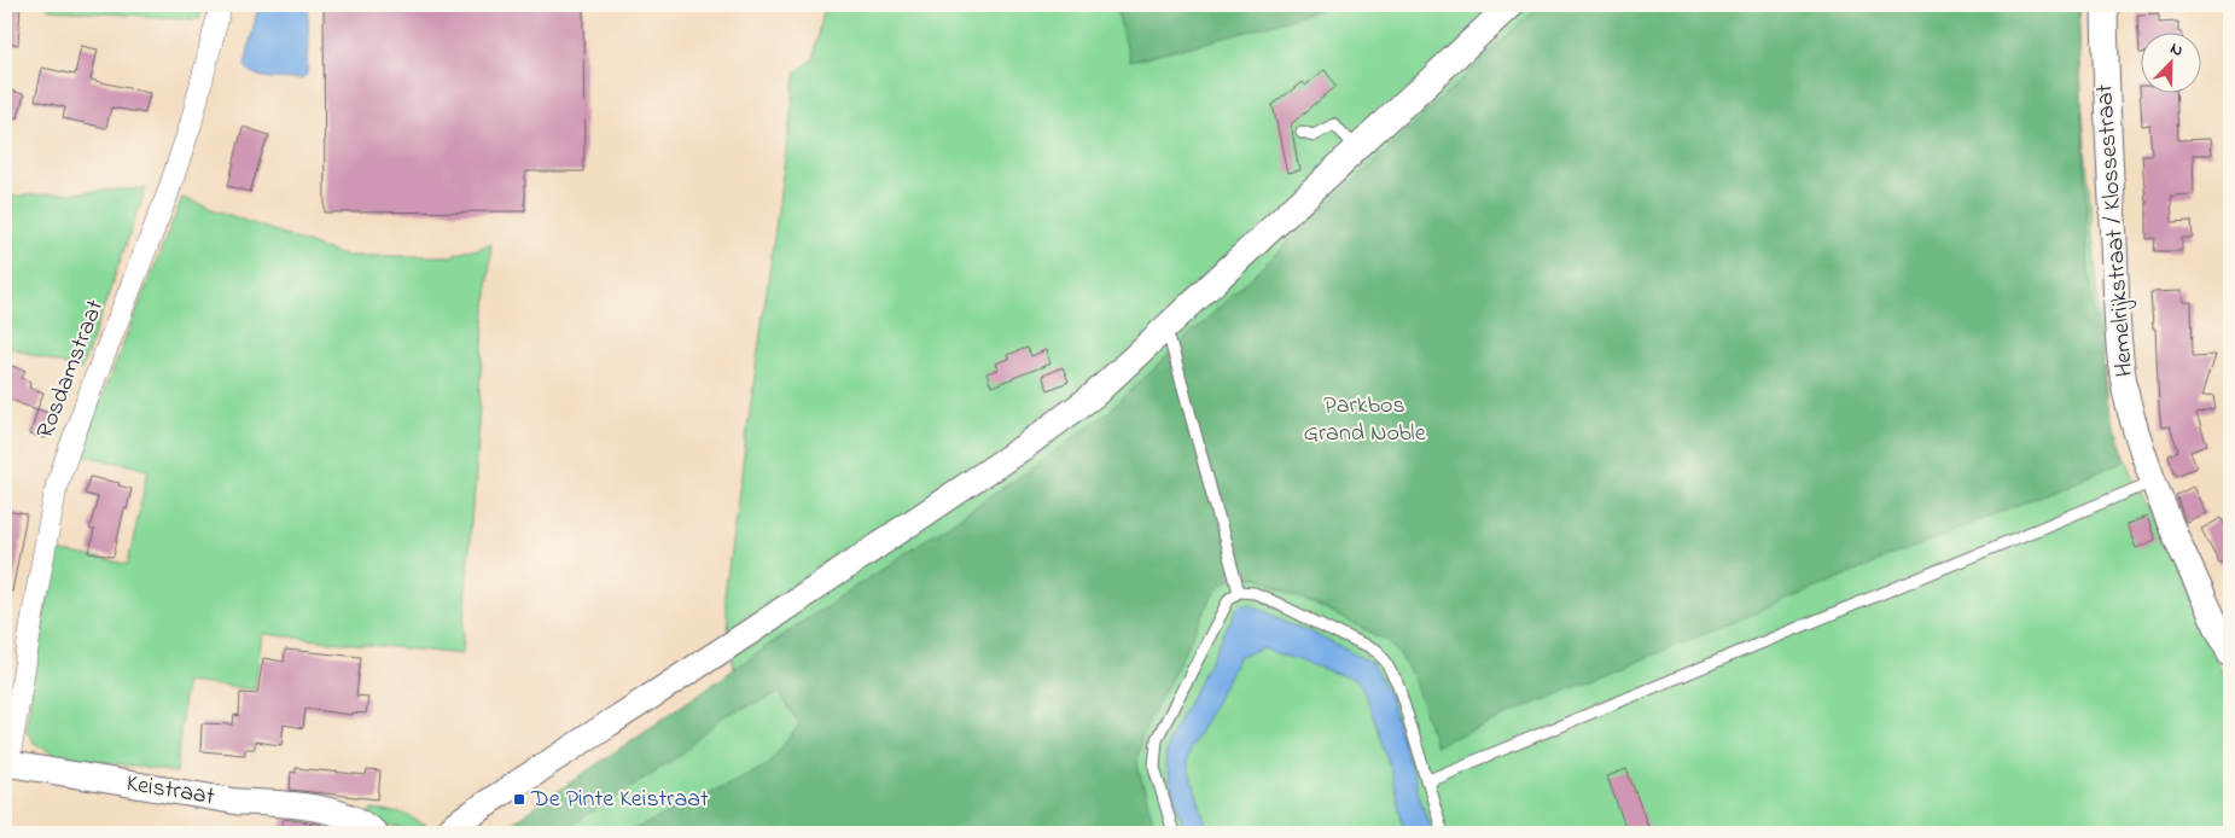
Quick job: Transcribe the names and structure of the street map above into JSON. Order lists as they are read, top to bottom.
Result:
{
  "streets": {
    "street": ["Hemelrijkstraat / Klossestraat", "Rosdamstraat", "Keistraat"]
  },
  "crossings": [
    ["Rosdamstraat", "Keistraat"]
  ],
  "parks": ["Parkbos Grand Noble"],
  "places": {
    "transit": ["De Pinte Keistraat"]
  },
  "north": "top right"
}
